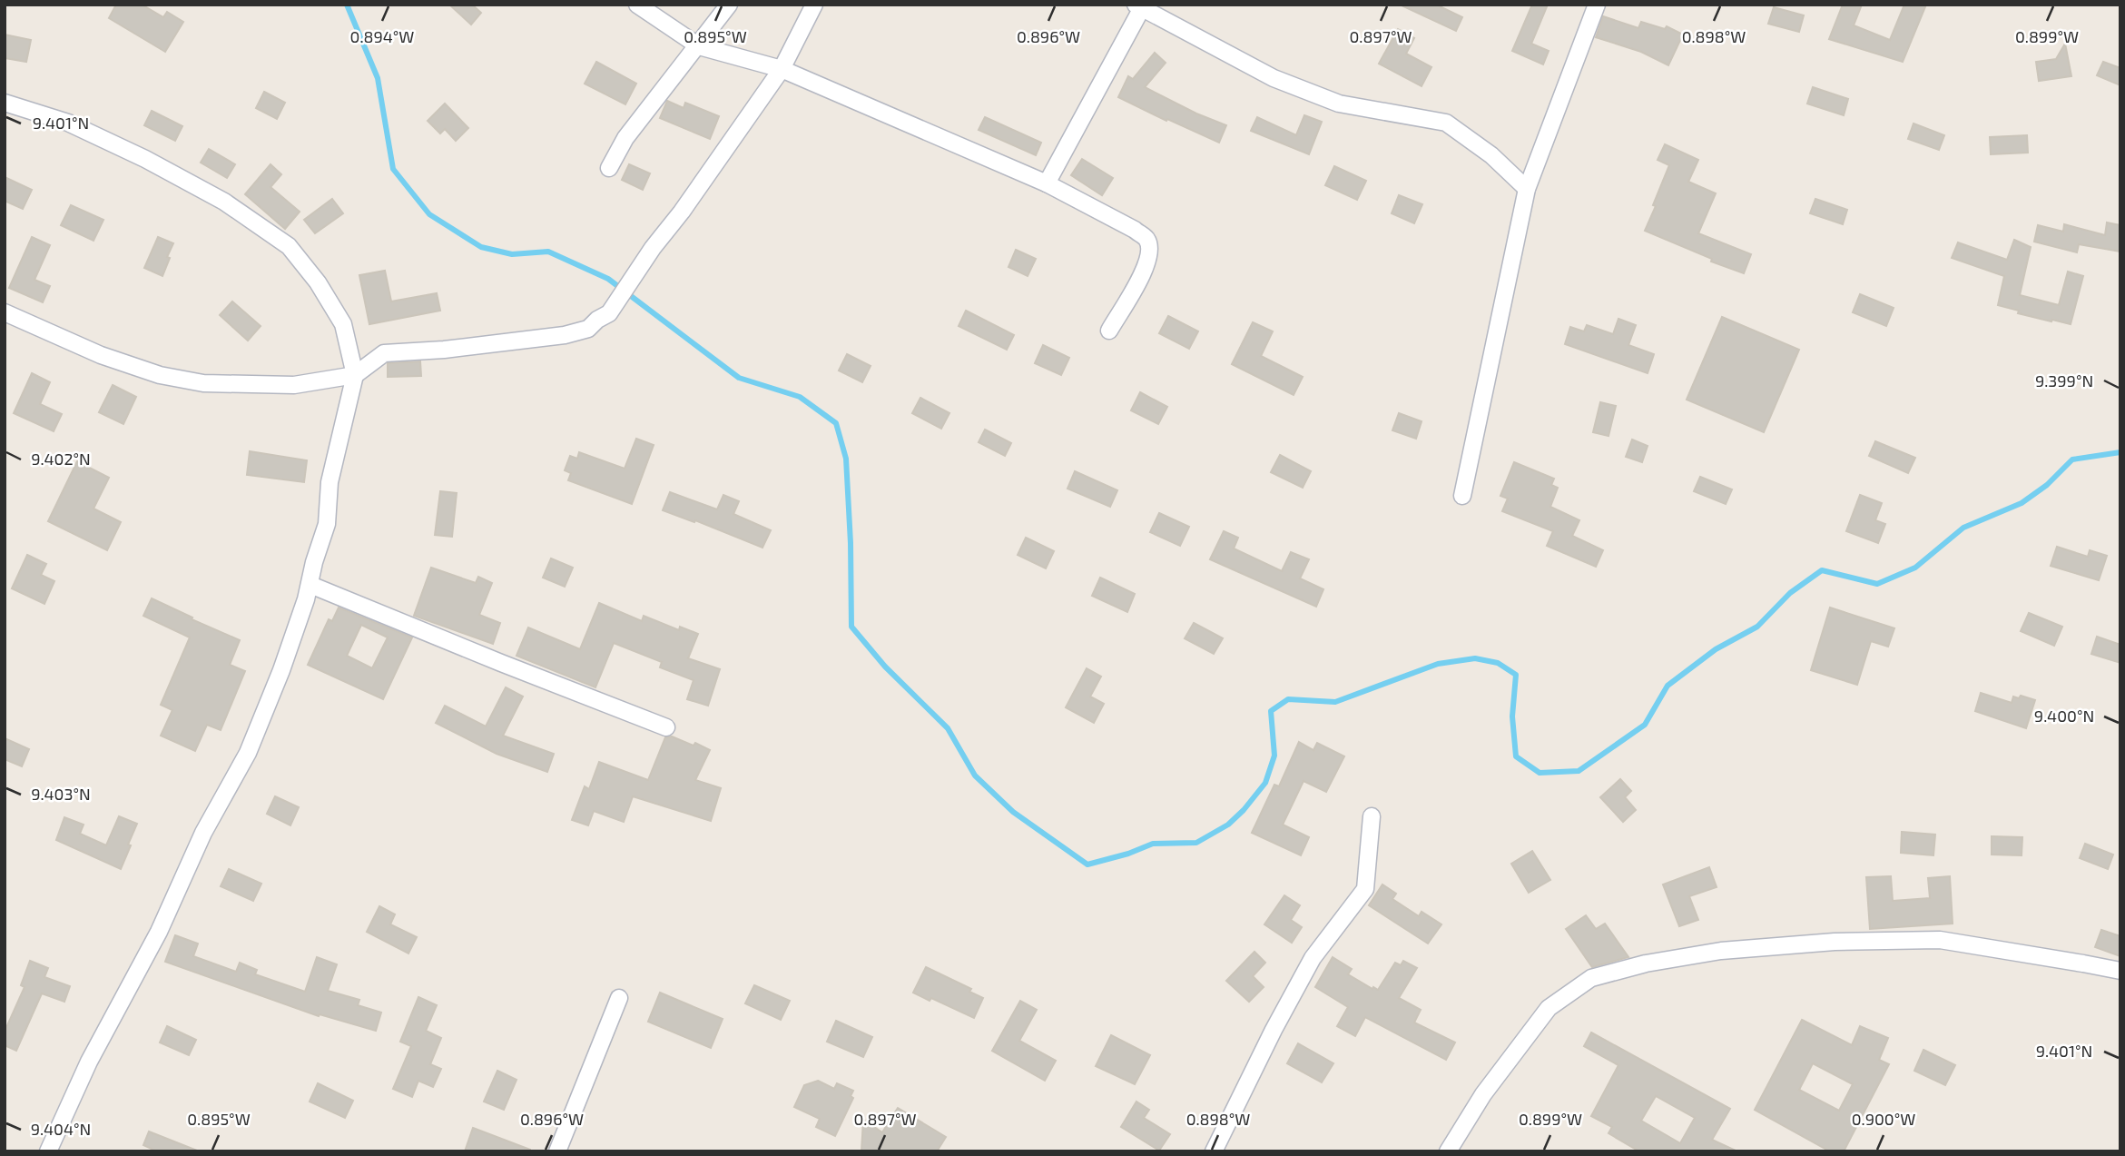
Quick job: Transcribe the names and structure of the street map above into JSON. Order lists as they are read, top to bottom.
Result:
{
  "coordinates": [
    "0.895°W",
    "0.896°W",
    "0.897°W",
    "0.898°W",
    "0.899°W",
    "0.894°W",
    "9.401°N",
    "9.399°N",
    "9.402°N",
    "9.400°N",
    "9.403°N",
    "0.900°W",
    "9.404°N"
  ]
}
